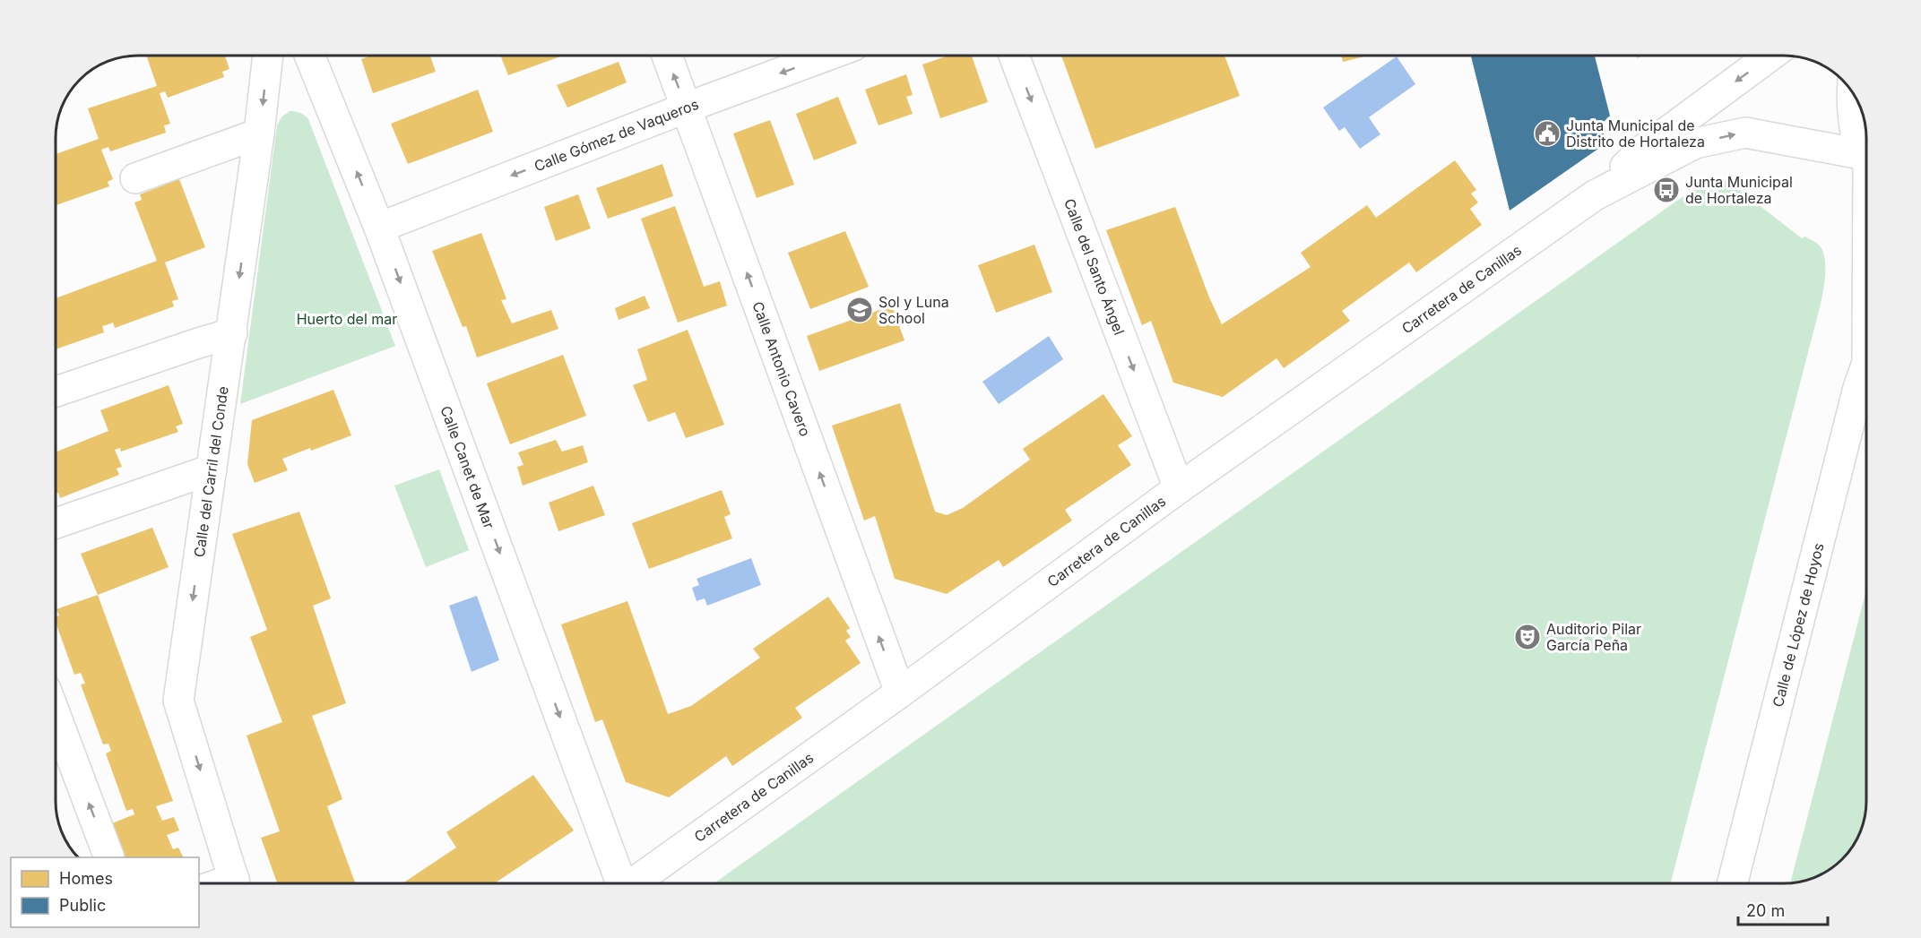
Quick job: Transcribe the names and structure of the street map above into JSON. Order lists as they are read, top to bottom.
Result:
{
  "streets": {
    "street": [
      "Calle Gómez de Vaqueros",
      "Calle del Santo Ángel",
      "Carretera de Canillas",
      "Calle Antonio Cavero",
      "Calle Canet de Mar",
      "Calle del Carril del Conde",
      "Calle de López de Hoyos"
    ]
  },
  "crossings": [
    ["Calle Gómez de Vaqueros", "Calle Antonio Cavero"],
    ["Calle Gómez de Vaqueros", "Calle Canet de Mar"],
    ["Calle del Santo Ángel", "Carretera de Canillas"],
    ["Carretera de Canillas", "Calle Antonio Cavero"]
  ],
  "one_way": [
    "Calle Gómez de Vaqueros",
    "Calle del Santo Ángel",
    "Calle Antonio Cavero",
    "Calle del Carril del Conde"
  ],
  "parks": ["Huerto del mar"],
  "places": {
    "public building": ["Junta Municipal de Distrito de Hortaleza"],
    "bus stop": ["Junta Municipal de Hortaleza"],
    "school or university": ["Sol y Luna School"],
    "theatre": ["Auditorio Pilar García Peña"]
  },
  "legend": ["Homes", "Public"],
  "scale_bar": "20 m"
}
